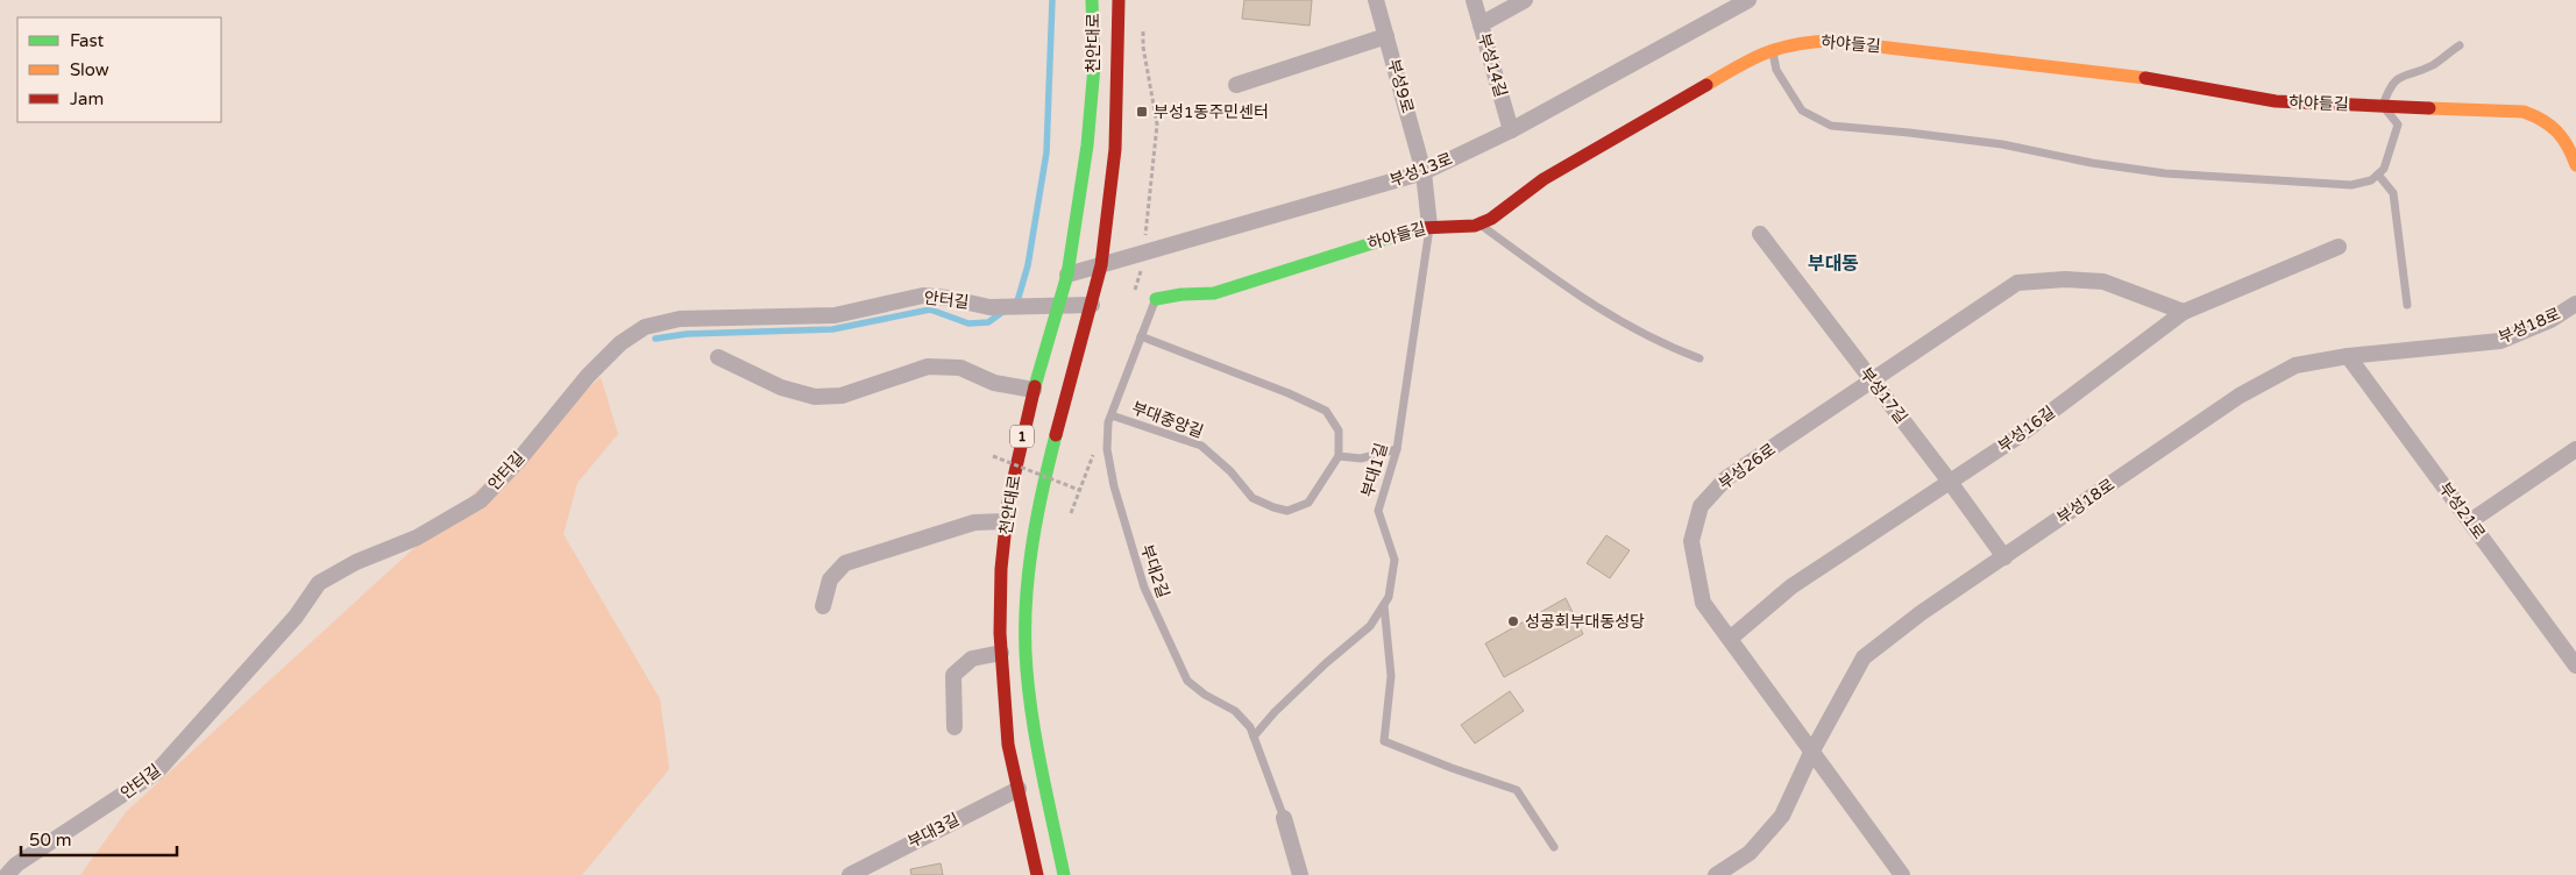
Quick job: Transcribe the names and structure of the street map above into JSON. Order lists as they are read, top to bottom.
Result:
{
  "streets": {
    "main road": ["천안대로", "하야들길", "1"],
    "street": [
      "부성14길",
      "부성9로",
      "부성13로",
      "안터길",
      "부성18로",
      "부성17길",
      "부성16길",
      "부성26로",
      "부성21로",
      "부대3길"
    ],
    "lane": ["부대중앙길", "부대1길", "부대2길"]
  },
  "crossings": [
    ["천안대로", "부성13로"],
    ["천안대로", "안터길"],
    ["천안대로", "부대3길"],
    ["하야들길", "부성9로"],
    ["하야들길", "부대1길"],
    ["하야들길", "부대2길"],
    ["부성14길", "부성13로"],
    ["부성9로", "부성13로"],
    ["부성9로", "부대1길"],
    ["부성18로", "부성17길"],
    ["부성18로", "부성26로"],
    ["부성18로", "부성21로"],
    ["부성17길", "부성16길"],
    ["부성17길", "부성26로"],
    ["부대중앙길", "부대2길"],
    ["부성16길", "부성26로"],
    ["부대1길", "부대2길"]
  ],
  "districts": ["부대동"],
  "places": {
    "transit": ["부성1동주민센터"],
    "other": ["성공회부대동성당"]
  },
  "legend": ["Fast", "Slow", "Jam"],
  "scale_bar": "50 m"
}
